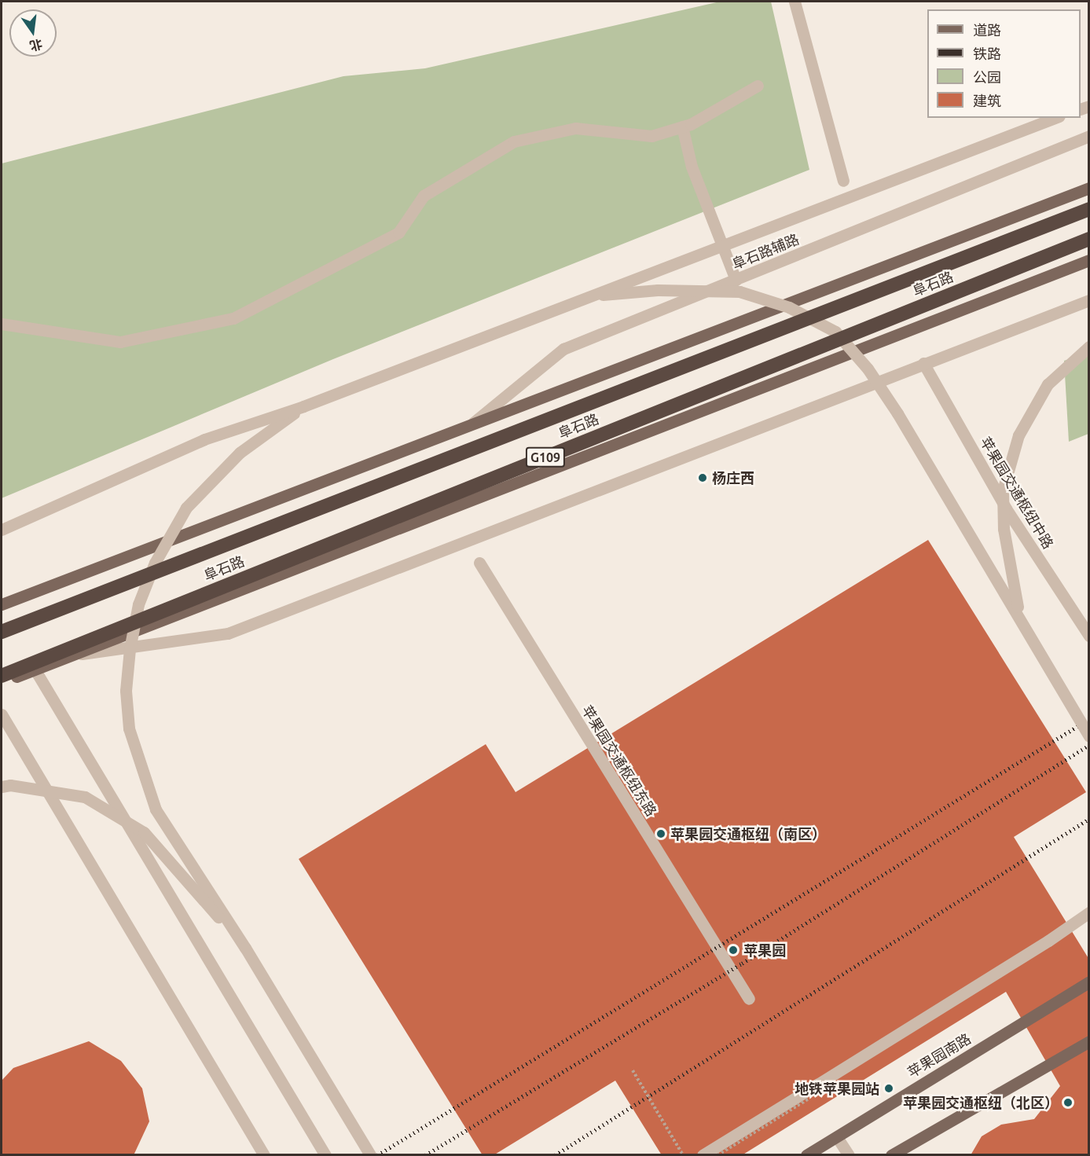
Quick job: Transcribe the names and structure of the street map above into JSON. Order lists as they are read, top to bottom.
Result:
{
  "streets": {
    "highway": ["阜石路", "G109"],
    "main road": ["苹果园南路"],
    "street": ["阜石路辅路", "苹果园交通枢纽中路", "苹果园交通枢纽东路"]
  },
  "crossings": [
    ["阜石路", "苹果园交通枢纽中路"]
  ],
  "places": [
    "杨庄西",
    "苹果园交通枢纽（南区）",
    "苹果园",
    "地铁苹果园站",
    "苹果园交通枢纽（北区）"
  ],
  "legend": [
    "道路",
    "铁路",
    "公园",
    "建筑"
  ],
  "north": "bottom"
}
